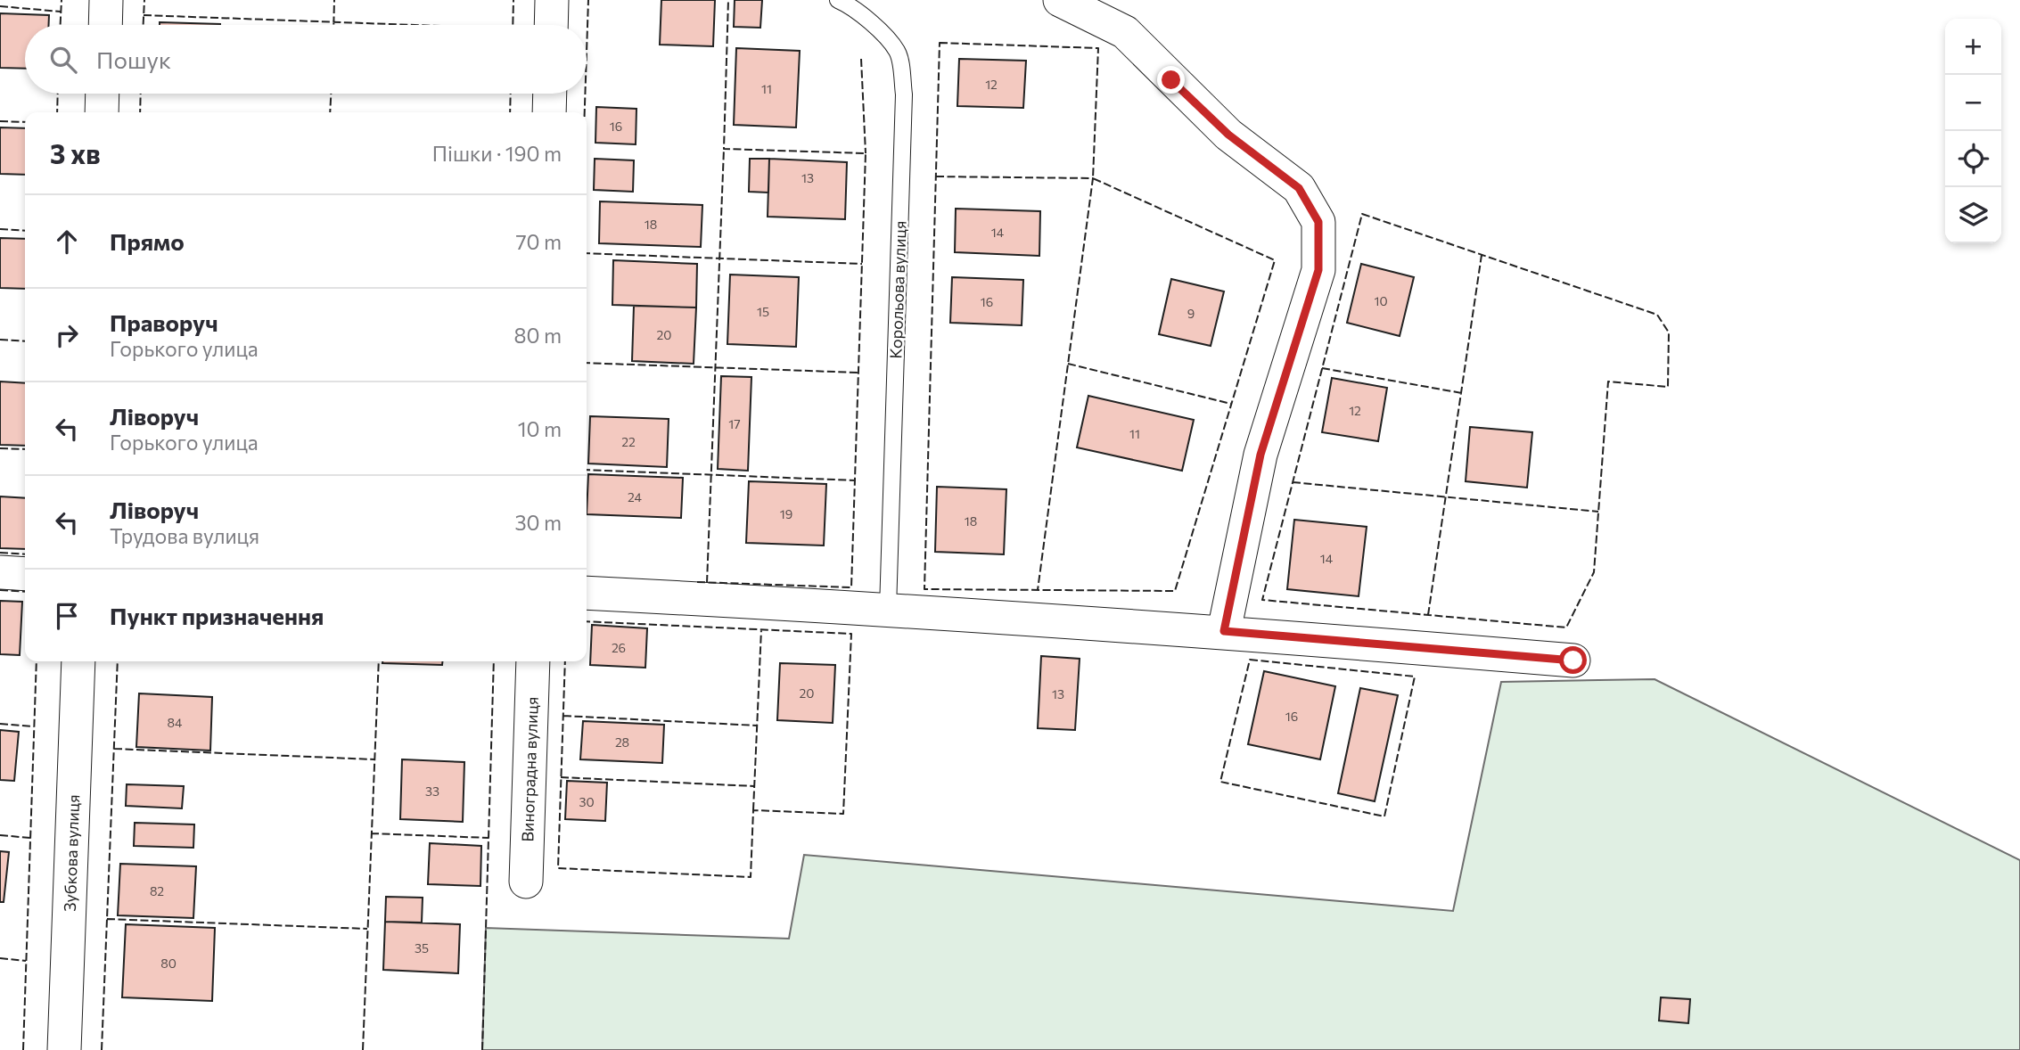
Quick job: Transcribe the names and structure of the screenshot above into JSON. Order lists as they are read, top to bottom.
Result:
{
  "streets": {
    "street": ["Виноградна вулиця", "Зубкова вулиця"],
    "lane": ["Корольова вулиця"]
  },
  "house_numbers": [
    "12",
    "11",
    "16",
    "13",
    "18",
    "14",
    "10",
    "16",
    "15",
    "9",
    "20",
    "12",
    "17",
    "11",
    "22",
    "24",
    "19",
    "18",
    "14",
    "26",
    "20",
    "13",
    "16",
    "84",
    "28",
    "33",
    "30",
    "82",
    "35",
    "80"
  ],
  "page": {
    "map_buttons": ["+", "−"],
    "search": "Пошук",
    "heading": ["3 хв", "Пішки · 190 m"],
    "list": [
      ["Прямо", "70 m"],
      ["Праворуч", "Горького улица", "80 m"],
      ["Ліворуч", "Горького улица", "10 m"],
      ["Ліворуч", "Трудова вулиця", "30 m"],
      "Пункт призначення"
    ]
  }
}
